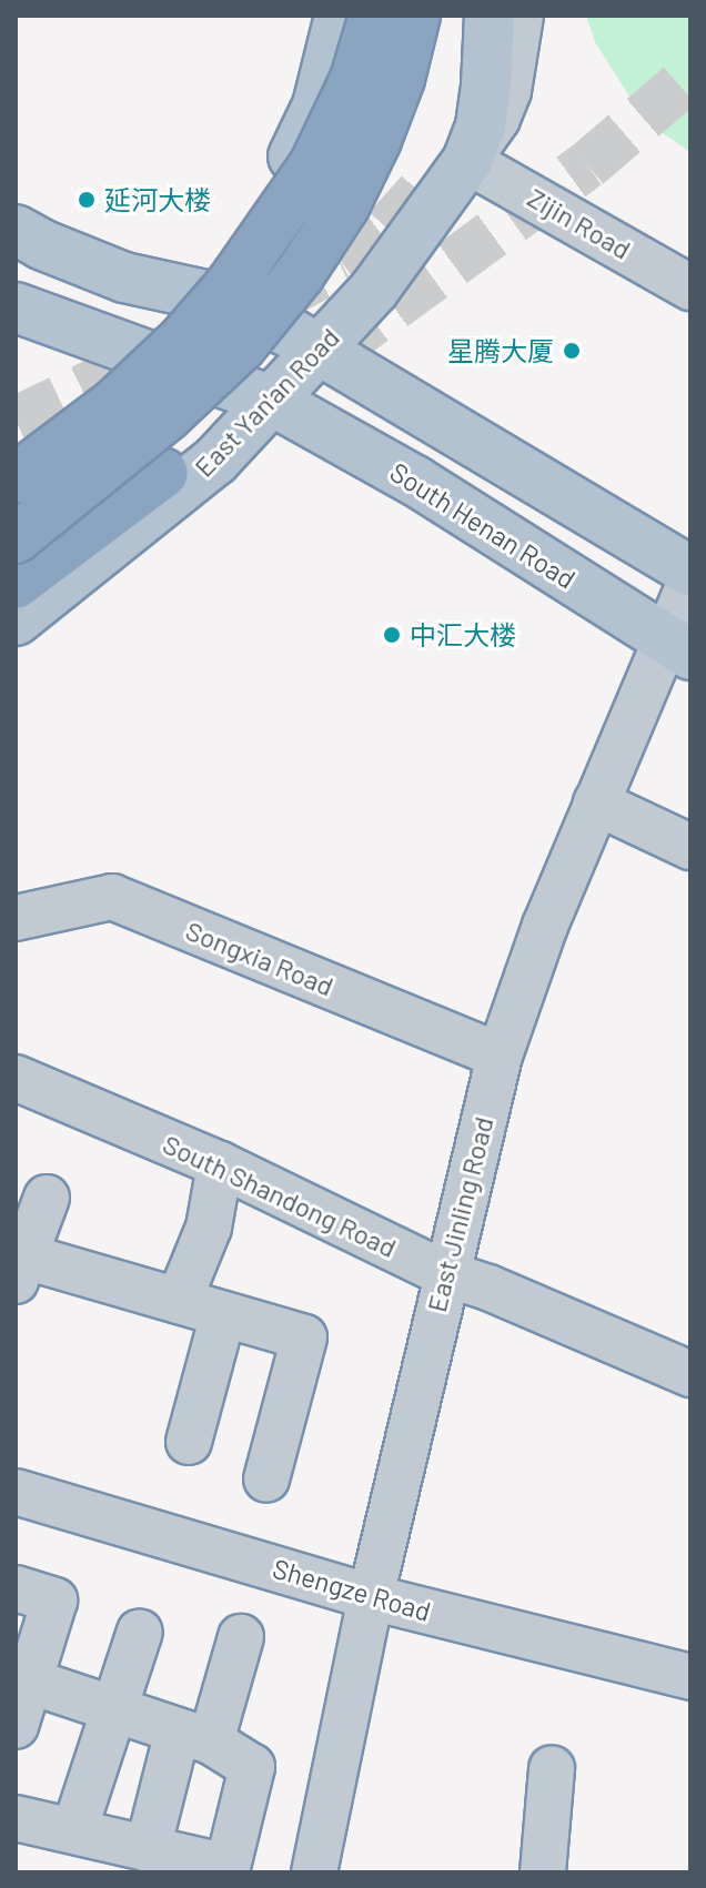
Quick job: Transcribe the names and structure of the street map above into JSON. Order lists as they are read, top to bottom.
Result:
{
  "streets": {
    "main road": ["East Yan'an Road", "South Henan Road"],
    "street": [
      "Zijin Road",
      "Songxia Road",
      "South Shandong Road",
      "East Jinling Road",
      "Shengze Road"
    ]
  },
  "crossings": [
    ["Zijin Road", "East Yan'an Road"],
    ["East Yan'an Road", "South Henan Road"],
    ["South Henan Road", "East Jinling Road"],
    ["Songxia Road", "East Jinling Road"],
    ["South Shandong Road", "East Jinling Road"],
    ["East Jinling Road", "Shengze Road"]
  ],
  "places": ["延河大楼", "星腾大厦", "中汇大楼"]
}
